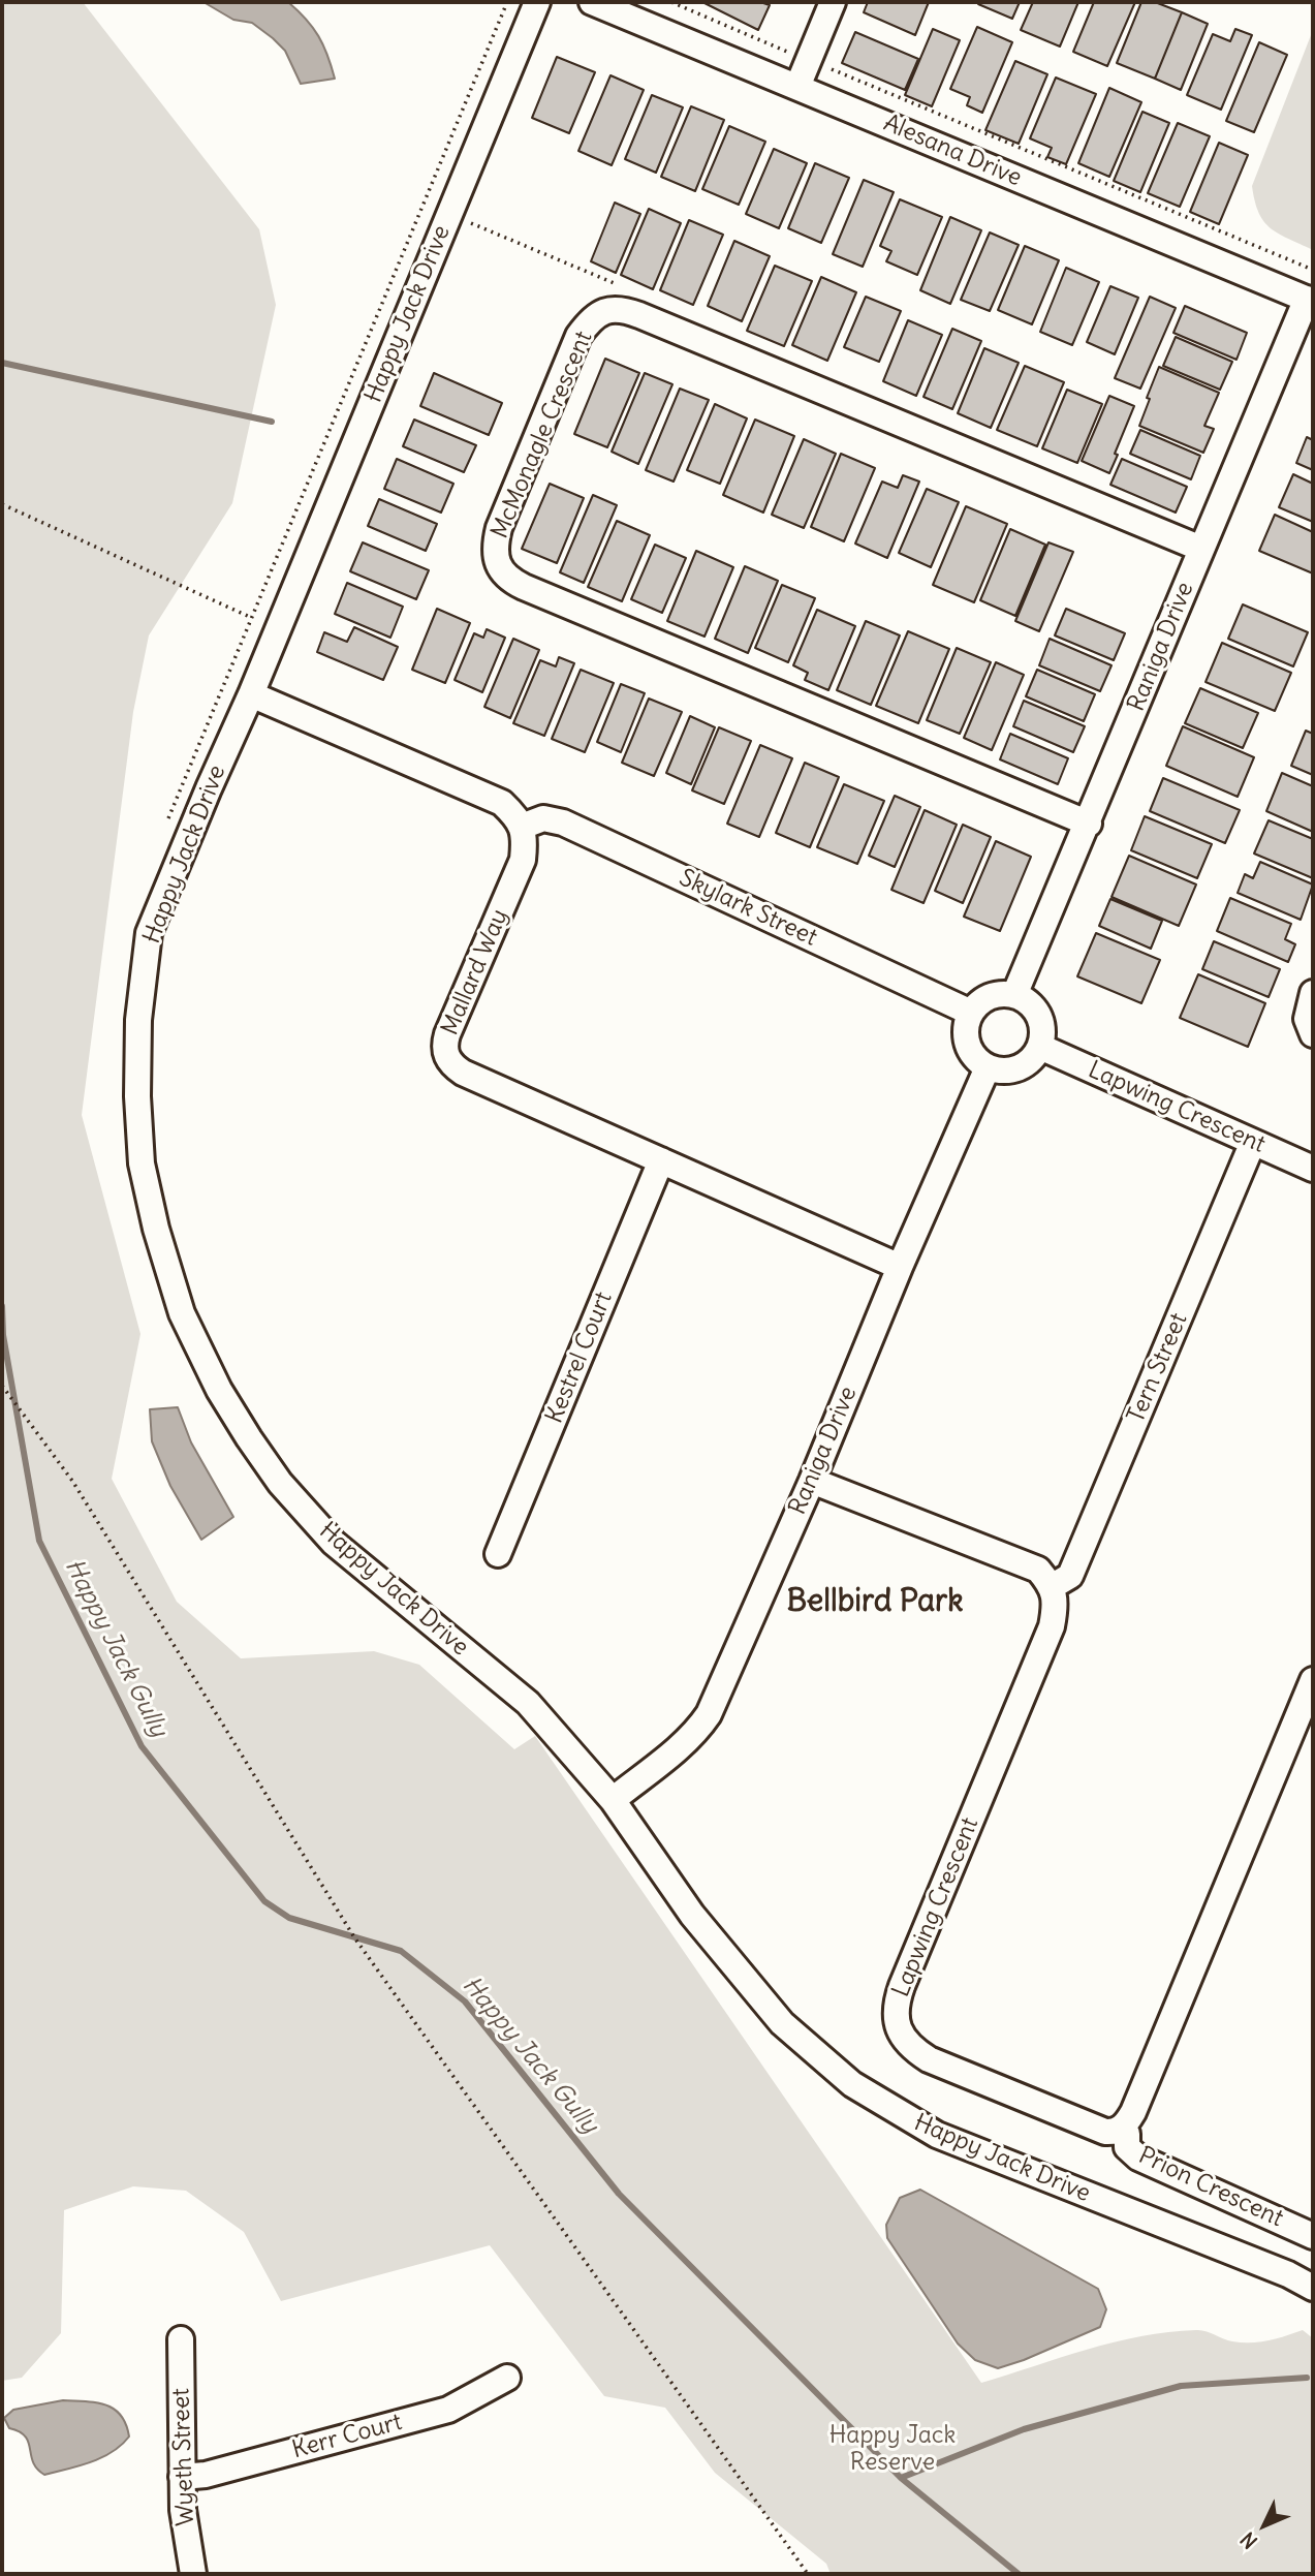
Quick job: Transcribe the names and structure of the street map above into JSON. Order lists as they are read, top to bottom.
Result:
{
  "streets": {
    "street": [
      "Alesana Drive",
      "Happy Jack Drive",
      "McMonagle Crescent",
      "Raniga Drive",
      "Skylark Street",
      "Mallard Way",
      "Lapwing Crescent",
      "Kestrel Court",
      "Tern Street",
      "Prion Crescent",
      "Kerr Court",
      "Wyeth Street"
    ]
  },
  "crossings": [
    ["Alesana Drive", "Raniga Drive"],
    ["Happy Jack Drive", "Raniga Drive"],
    ["McMonagle Crescent", "Raniga Drive"],
    ["Raniga Drive", "Skylark Street"],
    ["Raniga Drive", "Mallard Way"],
    ["Raniga Drive", "Lapwing Crescent"],
    ["Skylark Street", "Mallard Way"],
    ["Skylark Street", "Lapwing Crescent"],
    ["Mallard Way", "Kestrel Court"],
    ["Lapwing Crescent", "Tern Street"],
    ["Lapwing Crescent", "Prion Crescent"],
    ["Kerr Court", "Wyeth Street"]
  ],
  "districts": ["Bellbird Park"],
  "water": ["Happy Jack Gully"],
  "parks": ["Happy Jack Reserve"],
  "north": "bottom left"
}
